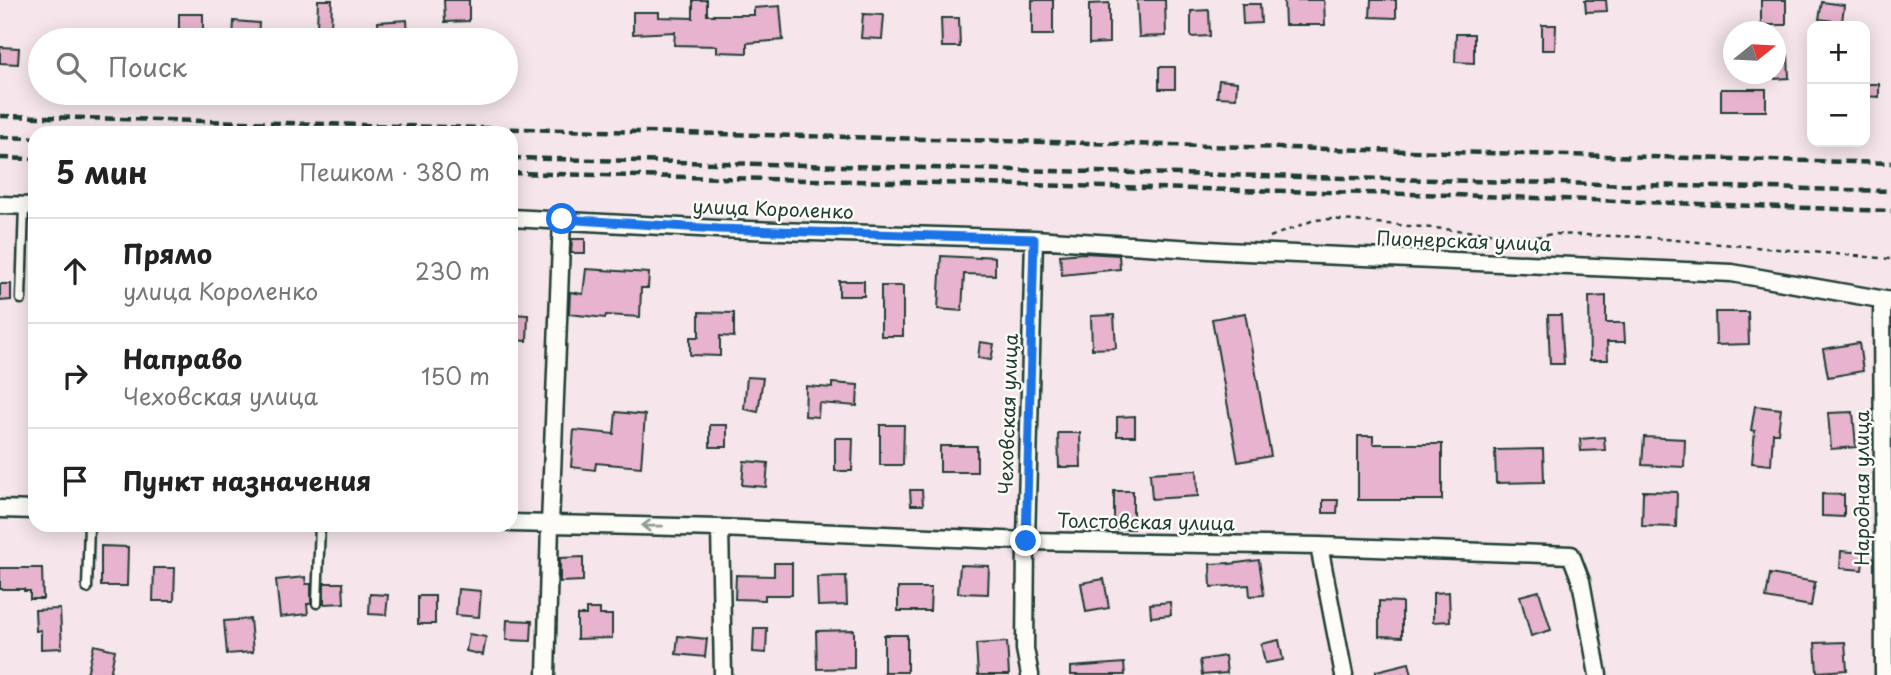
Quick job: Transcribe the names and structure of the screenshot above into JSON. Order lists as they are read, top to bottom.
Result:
{
  "streets": {
    "street": [
      "улица Короленко",
      "Пионерская улица",
      "Чеховская улица",
      "Народная улица",
      "Толстовская улица"
    ]
  },
  "crossings": [
    ["улица Короленко", "Пионерская улица"],
    ["улица Короленко", "Чеховская улица"],
    ["Пионерская улица", "Чеховская улица"],
    ["Пионерская улица", "Народная улица"],
    ["Чеховская улица", "Толстовская улица"]
  ],
  "north": "right",
  "page": {
    "map_buttons": ["+", "−"],
    "search": "Поиск",
    "heading": ["5 мин", "Пешком · 380 m"],
    "list": [
      ["Прямо", "улица Короленко", "230 m"],
      ["Направо", "Чеховская улица", "150 m"],
      "Пункт назначения"
    ]
  }
}
